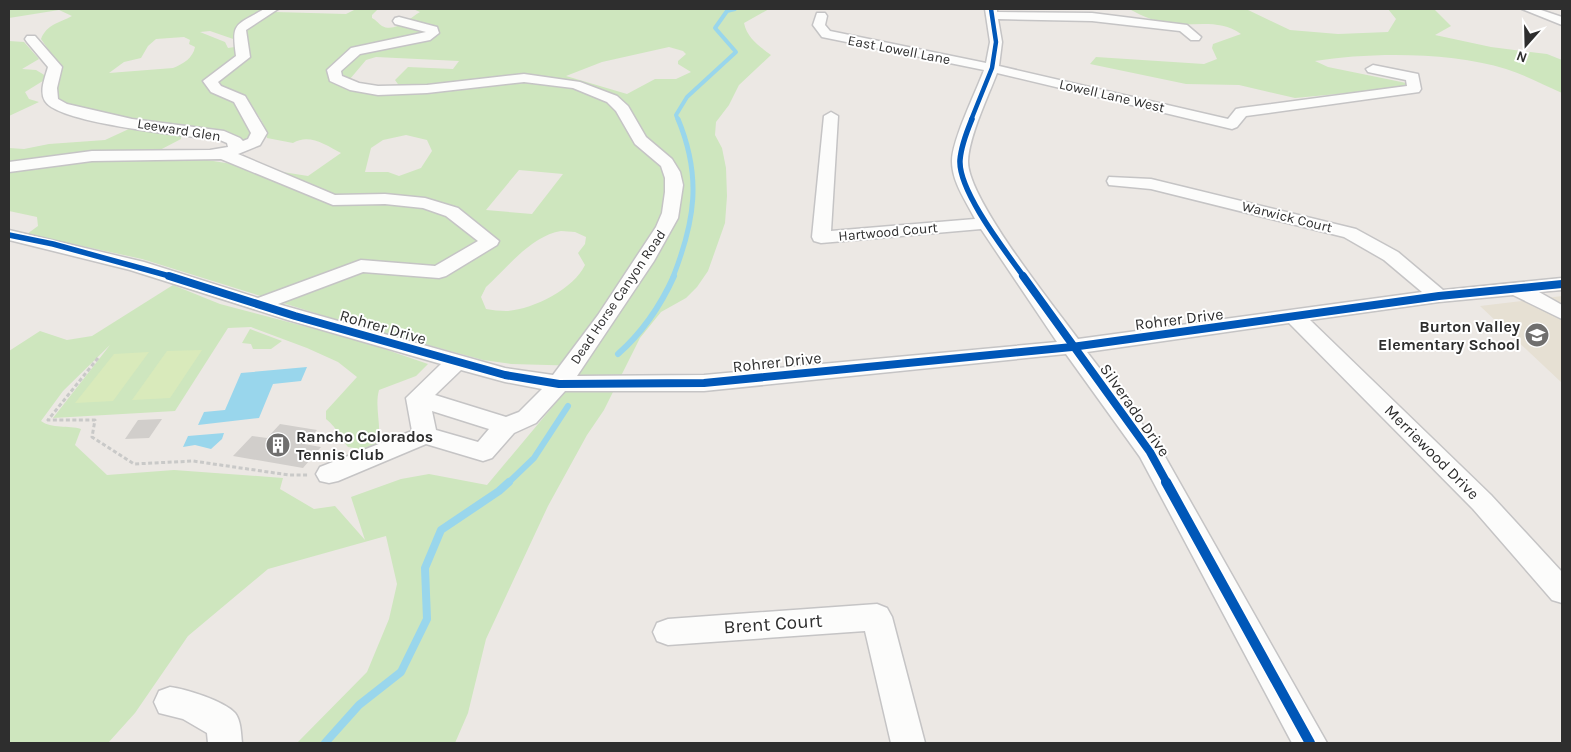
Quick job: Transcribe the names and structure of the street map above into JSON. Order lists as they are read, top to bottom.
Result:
{
  "streets": {
    "street": [
      "East Lowell Lane",
      "Lowell Lane West",
      "Leeward Glen",
      "Warwick Court",
      "Hartwood Court",
      "Dead Horse Canyon Road",
      "Rohrer Drive",
      "Silverado Drive",
      "Merriewood Drive",
      "Brent Court"
    ]
  },
  "crossings": [
    ["East Lowell Lane", "Lowell Lane West"],
    ["East Lowell Lane", "Silverado Drive"],
    ["Lowell Lane West", "Silverado Drive"],
    ["Warwick Court", "Rohrer Drive"],
    ["Hartwood Court", "Silverado Drive"],
    ["Dead Horse Canyon Road", "Rohrer Drive"],
    ["Rohrer Drive", "Silverado Drive"],
    ["Rohrer Drive", "Merriewood Drive"]
  ],
  "places": {
    "school or university": ["Burton Valley Elementary School"],
    "building": ["Rancho Colorados Tennis Club"]
  },
  "north": "bottom"
}
